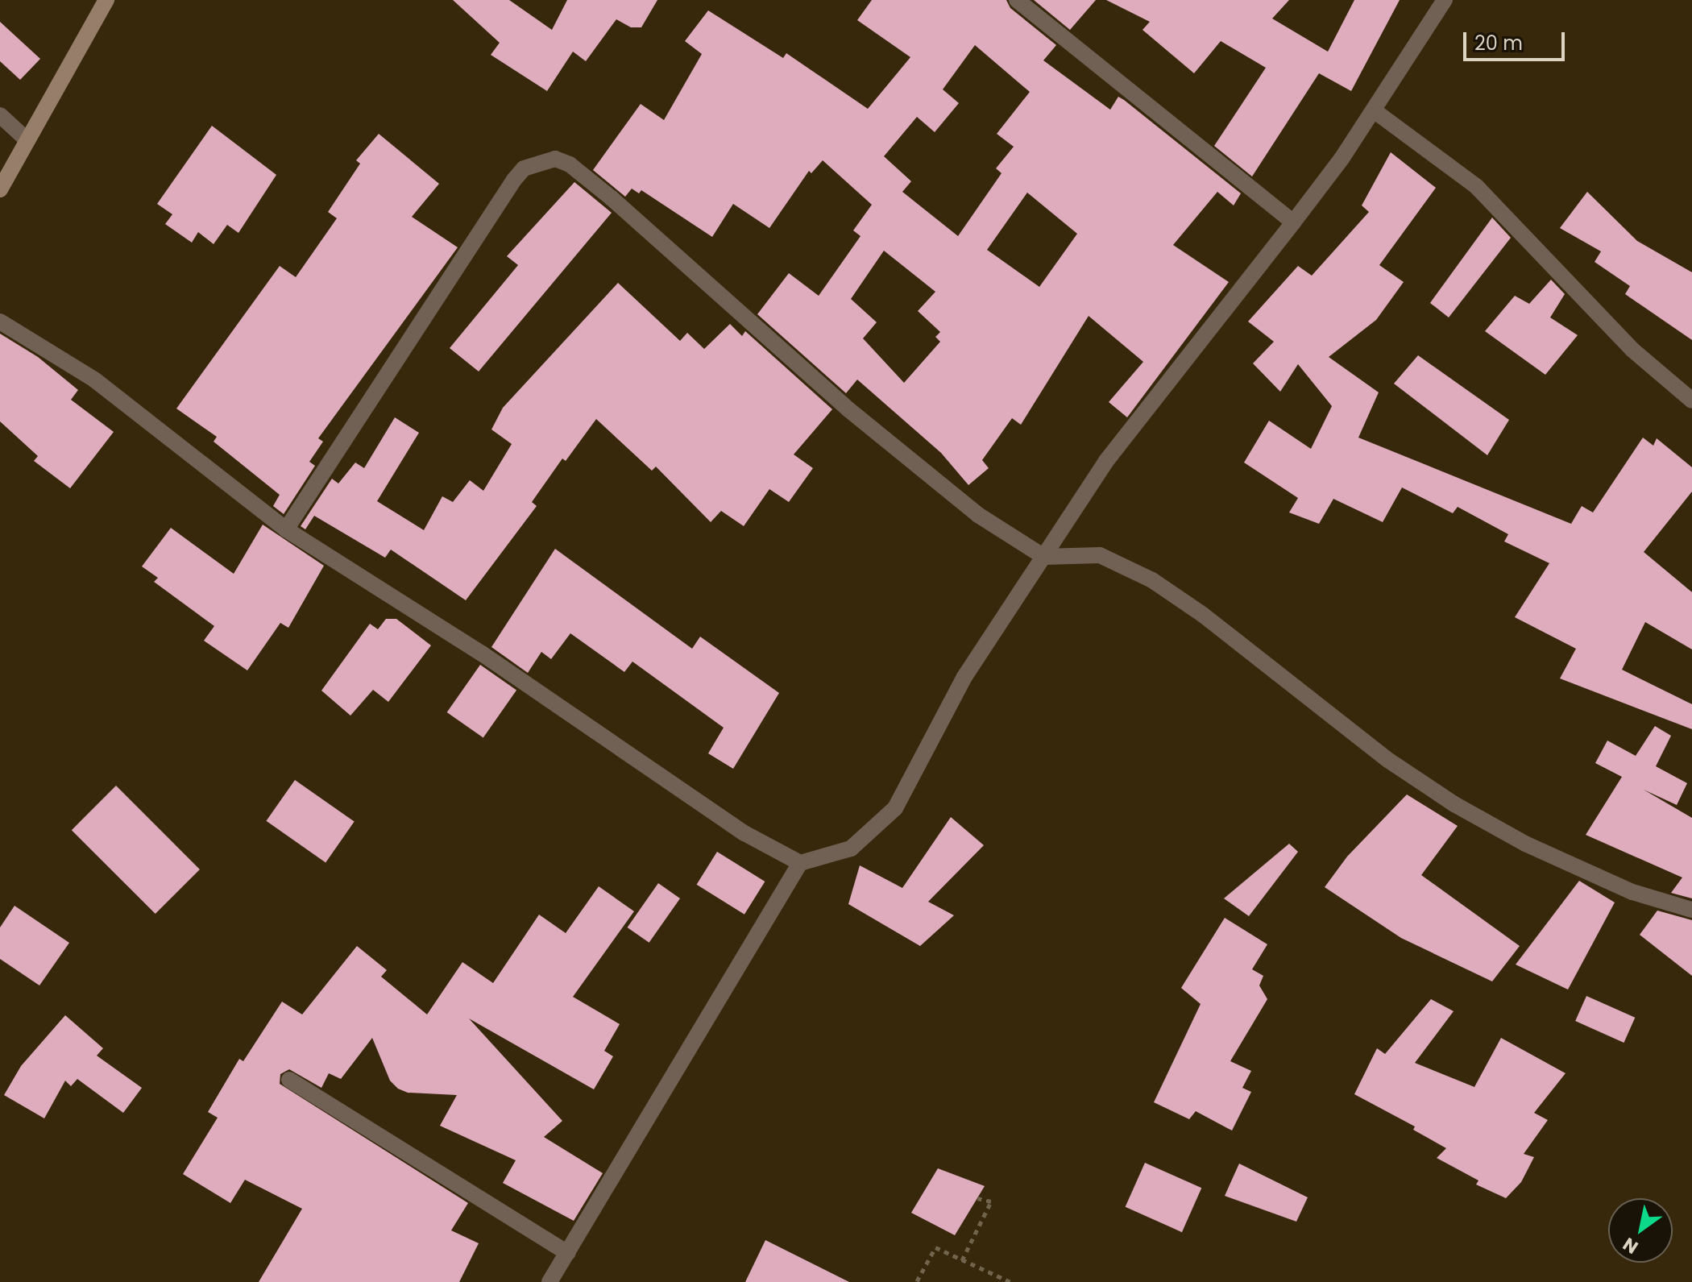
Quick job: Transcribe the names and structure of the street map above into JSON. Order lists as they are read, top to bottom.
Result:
{
  "scale_bar": "20 m",
  "north": "bottom left"
}
